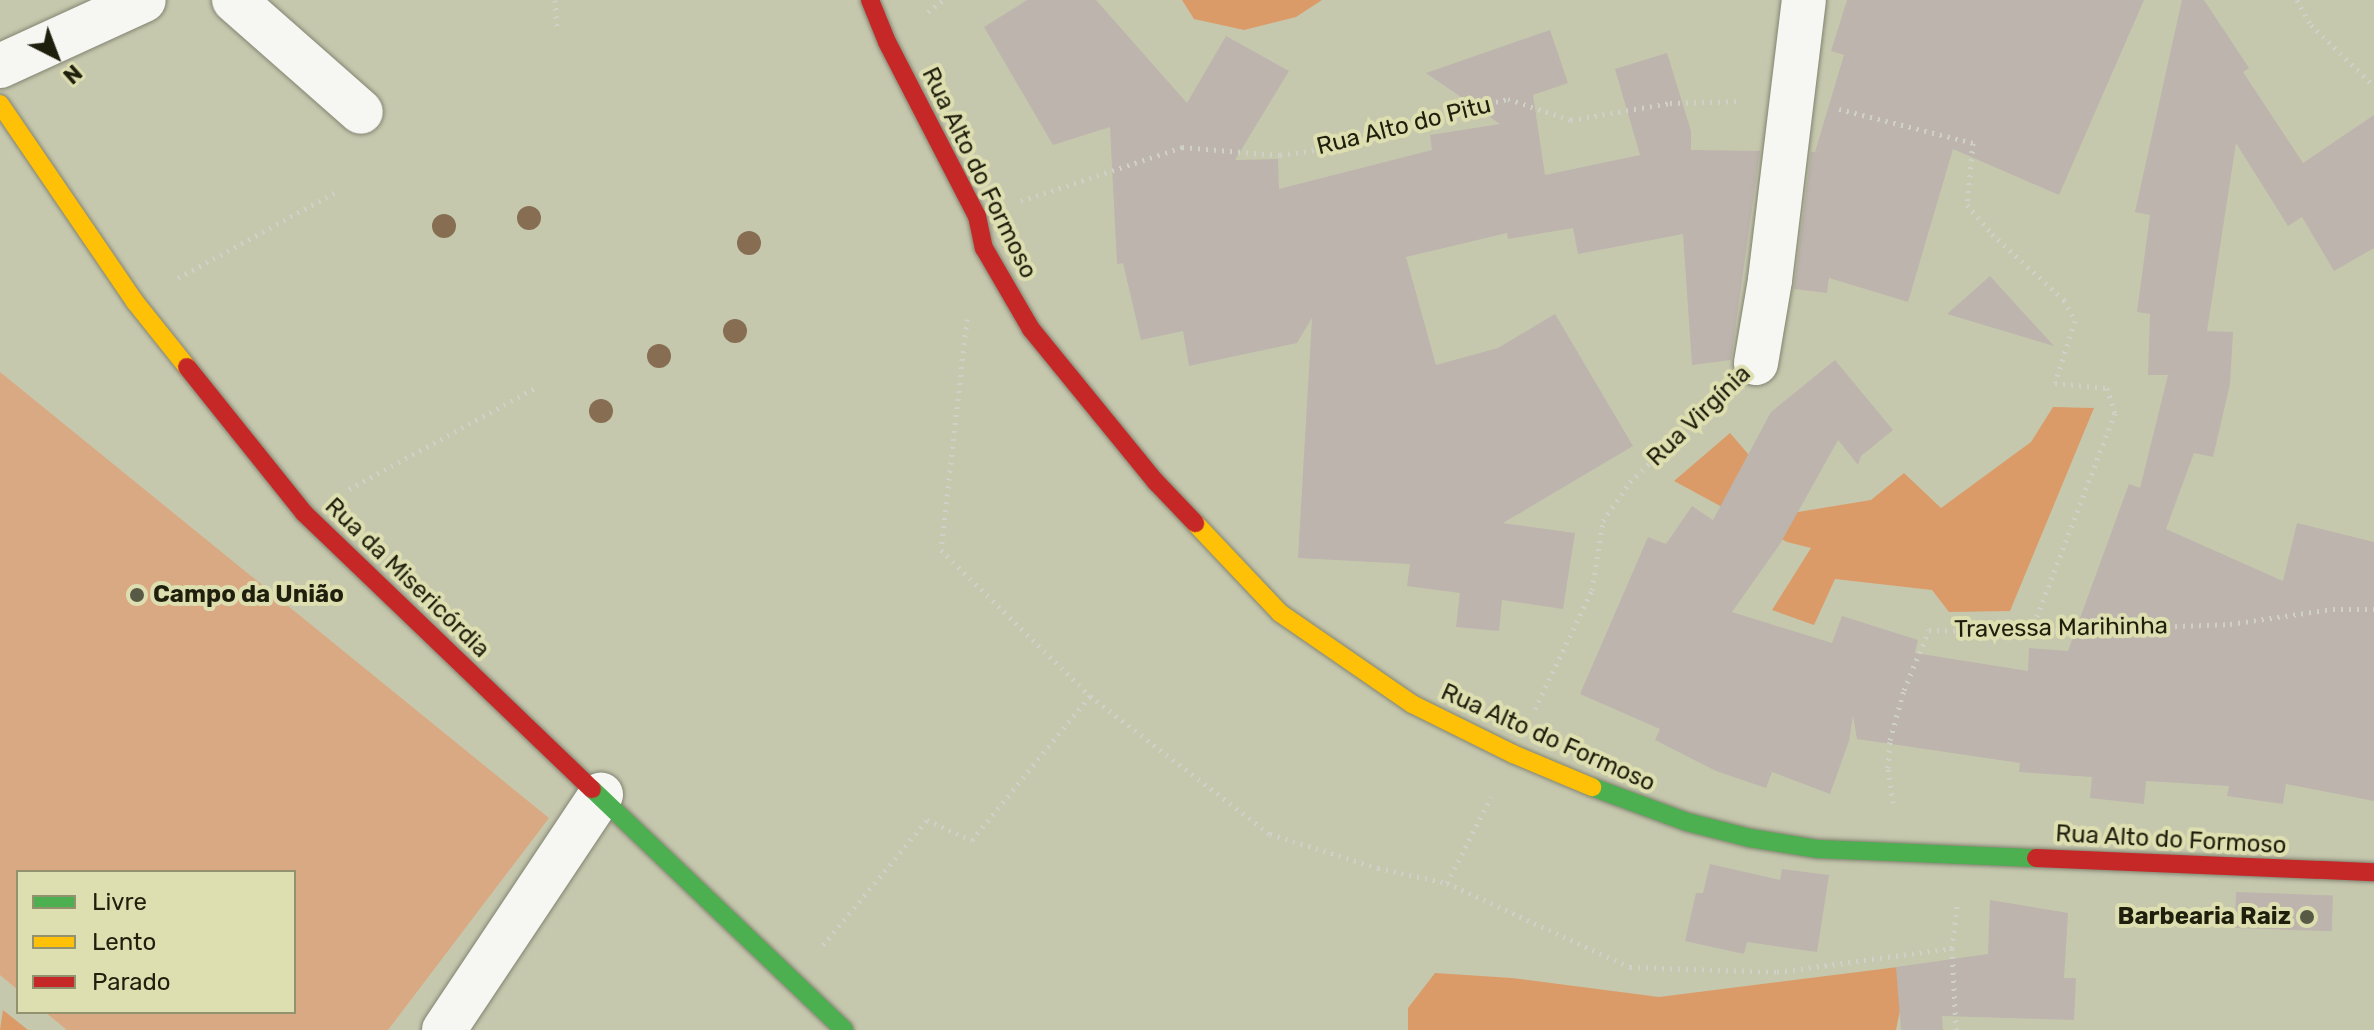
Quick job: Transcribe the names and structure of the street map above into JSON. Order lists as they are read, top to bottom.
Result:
{
  "streets": {
    "street": ["Rua Alto do Formoso", "Rua Virgínia", "Rua da Misericórdia"],
    "path": ["Rua Alto do Pitu", "Travessa Marihinha"]
  },
  "crossings": [
    ["Rua Alto do Pitu", "Rua Alto do Formoso"],
    ["Rua Alto do Pitu", "Rua Virgínia"],
    ["Rua Alto do Pitu", "Travessa Marihinha"],
    ["Rua Alto do Formoso", "Rua Virgínia"],
    ["Rua Alto do Formoso", "Travessa Marihinha"]
  ],
  "places": ["Campo da União", "Barbearia Raiz"],
  "legend": ["Livre", "Lento", "Parado"],
  "north": "bottom right"
}
